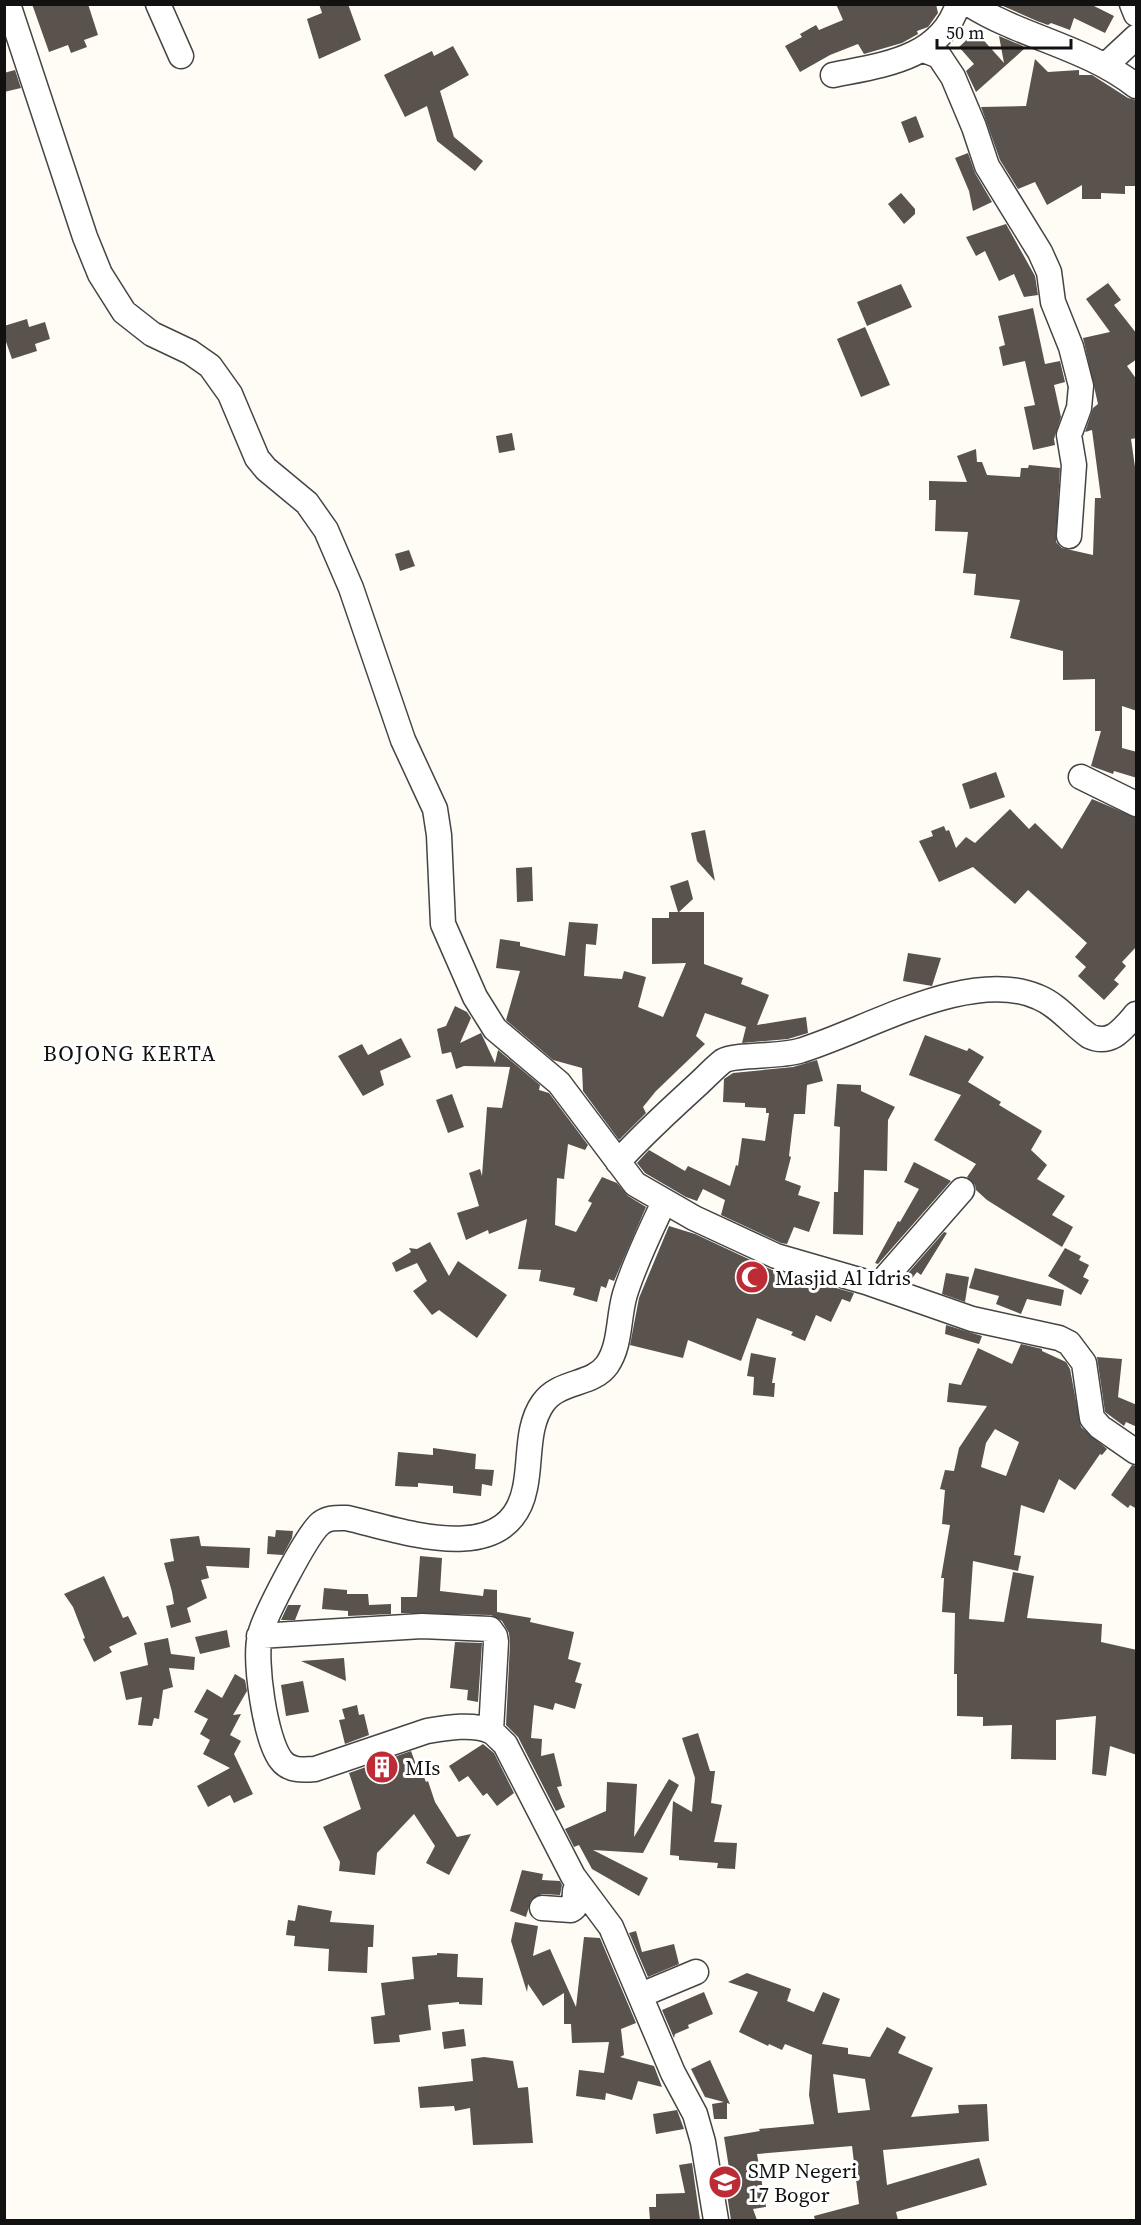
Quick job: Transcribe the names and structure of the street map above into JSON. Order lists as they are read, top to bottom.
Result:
{
  "districts": ["BOJONG KERTA"],
  "places": {
    "mosque": ["Masjid Al Idris"],
    "building": ["MIs"],
    "school or university": ["SMP Negeri 17 Bogor"]
  },
  "scale_bar": "50 m"
}
